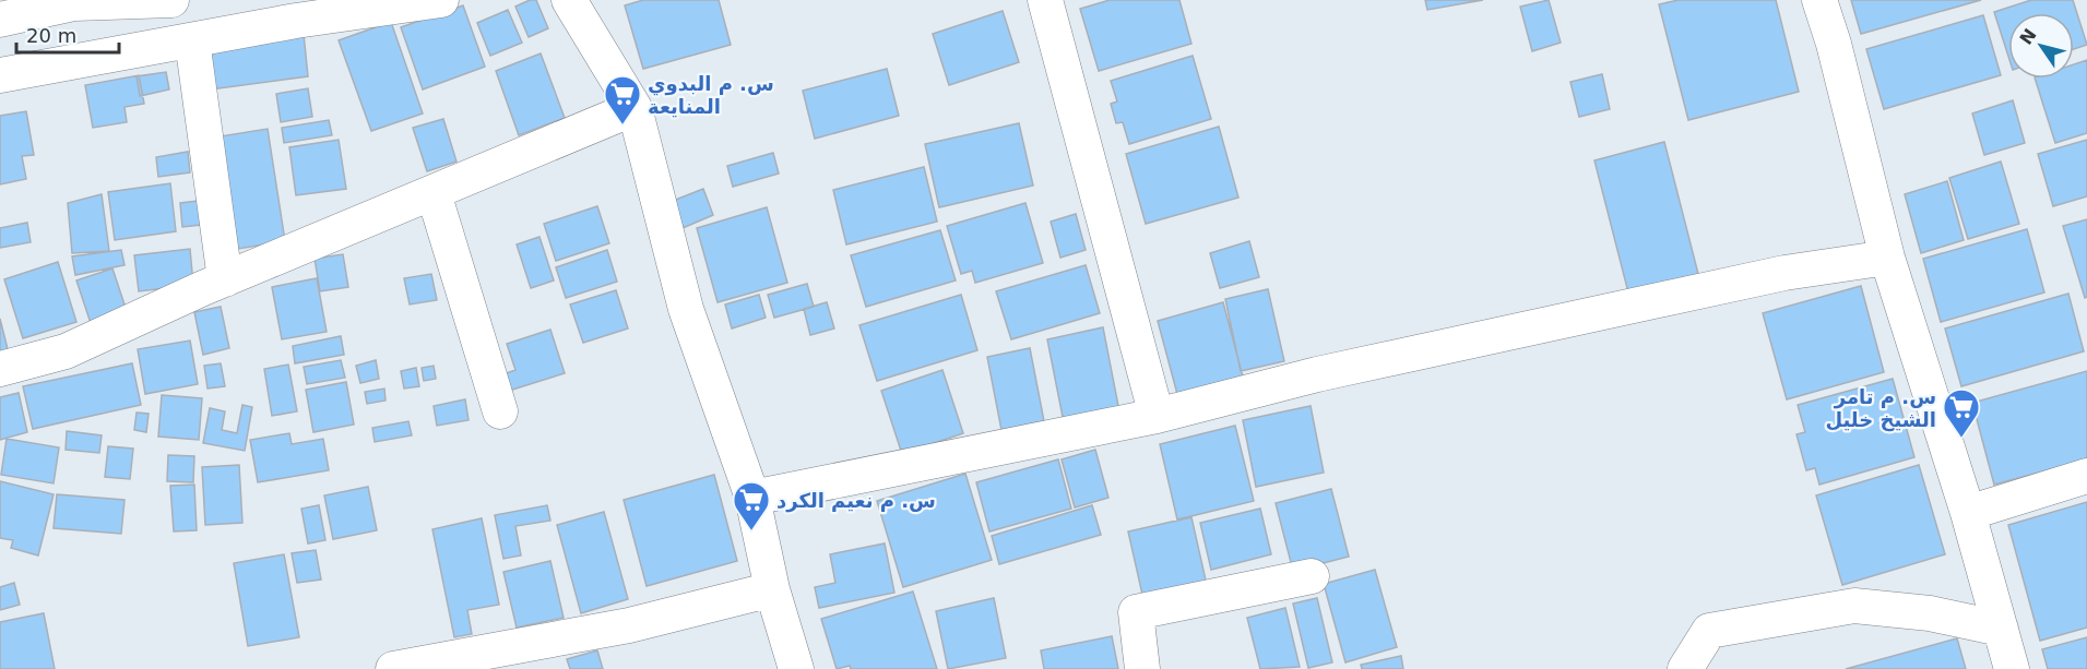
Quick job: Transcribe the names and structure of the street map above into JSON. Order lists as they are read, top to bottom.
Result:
{
  "places": {
    "supermarket": ["س. م البدوي المنايعة", "س. م تامر الشيخ خليل", "س. م نعيم الكرد"]
  },
  "scale_bar": "20 m",
  "north": "top left"
}
